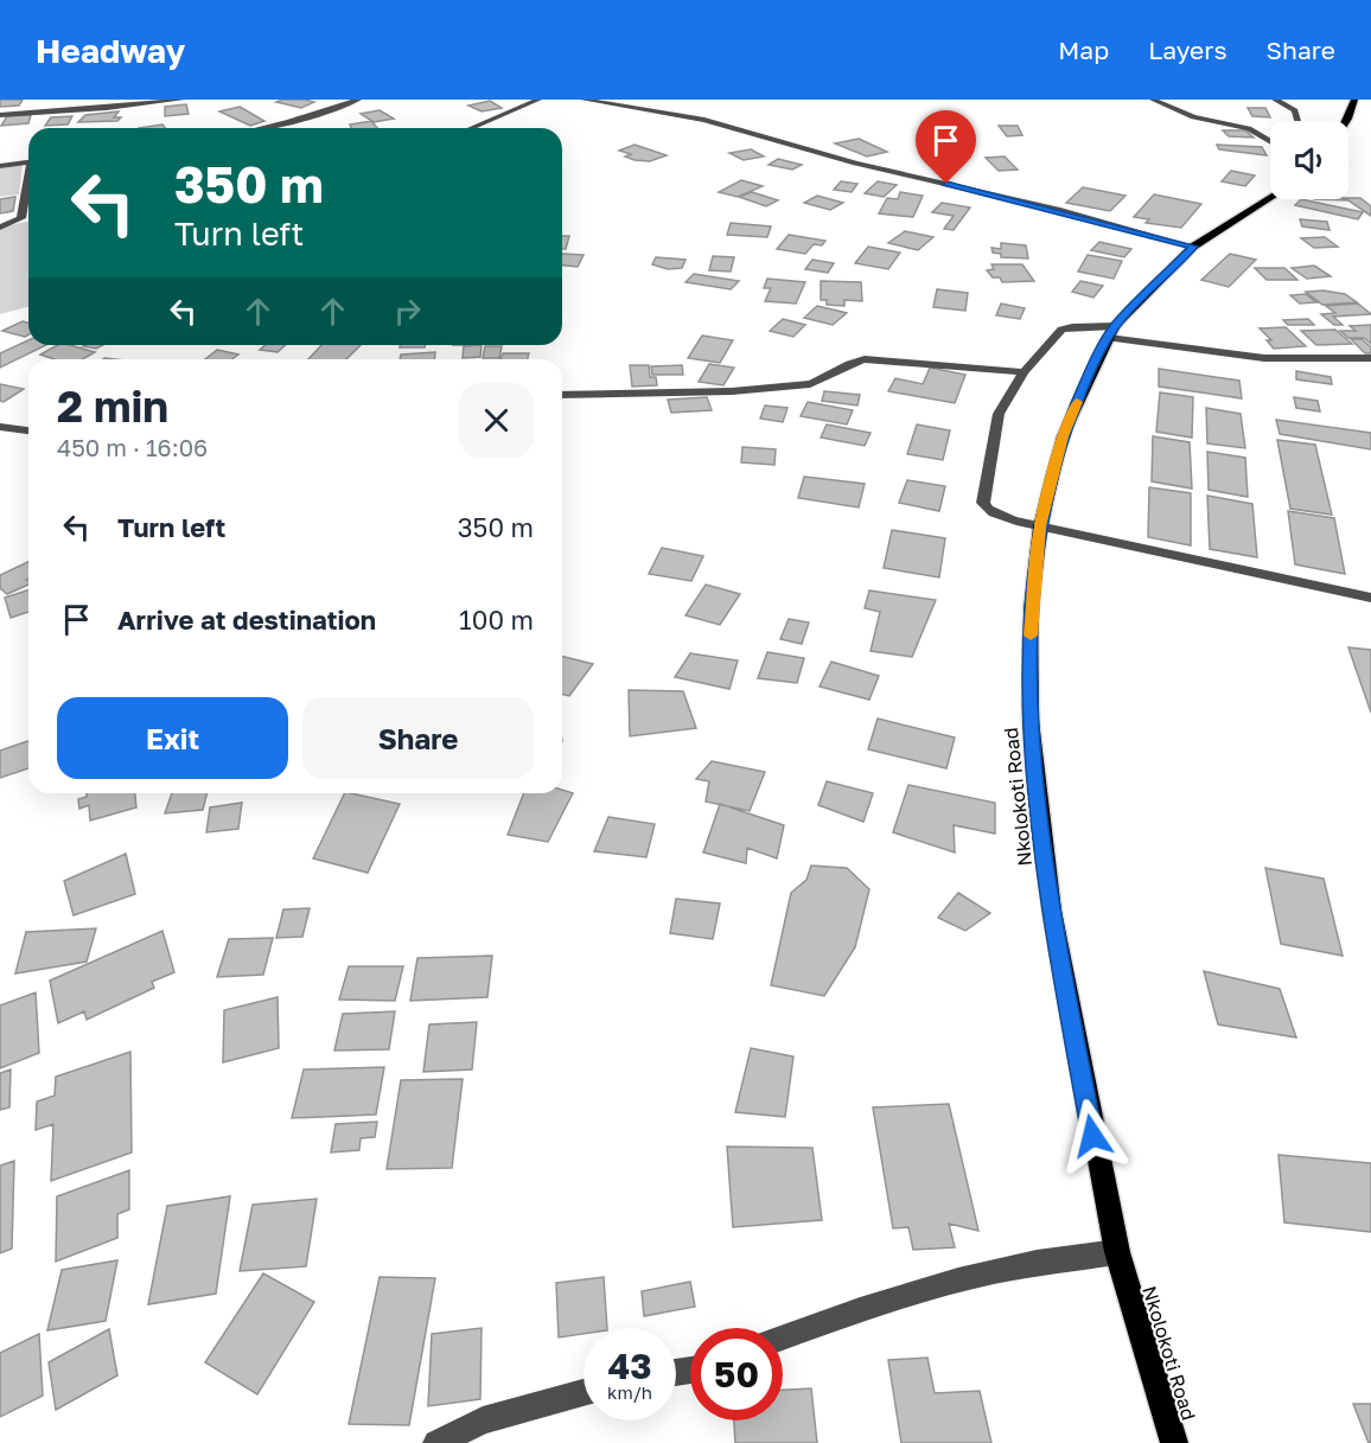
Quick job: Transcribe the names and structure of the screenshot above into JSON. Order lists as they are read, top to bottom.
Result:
{
  "streets": {
    "main road": ["Nkolokoti Road"]
  },
  "page": {
    "header": "Headway",
    "nav": ["Map", "Layers", "Share"],
    "turn": ["350 m", "Turn left"],
    "heading": ["2 min", "450 m · 16:06"],
    "list": [
      {
        "name": "Turn left",
        "value": "350 m"
      },
      {
        "name": "Arrive at destination",
        "value": "100 m"
      }
    ],
    "buttons": ["Exit", "Share"],
    "speed": "43 km/h",
    "limit": "50"
  }
}
